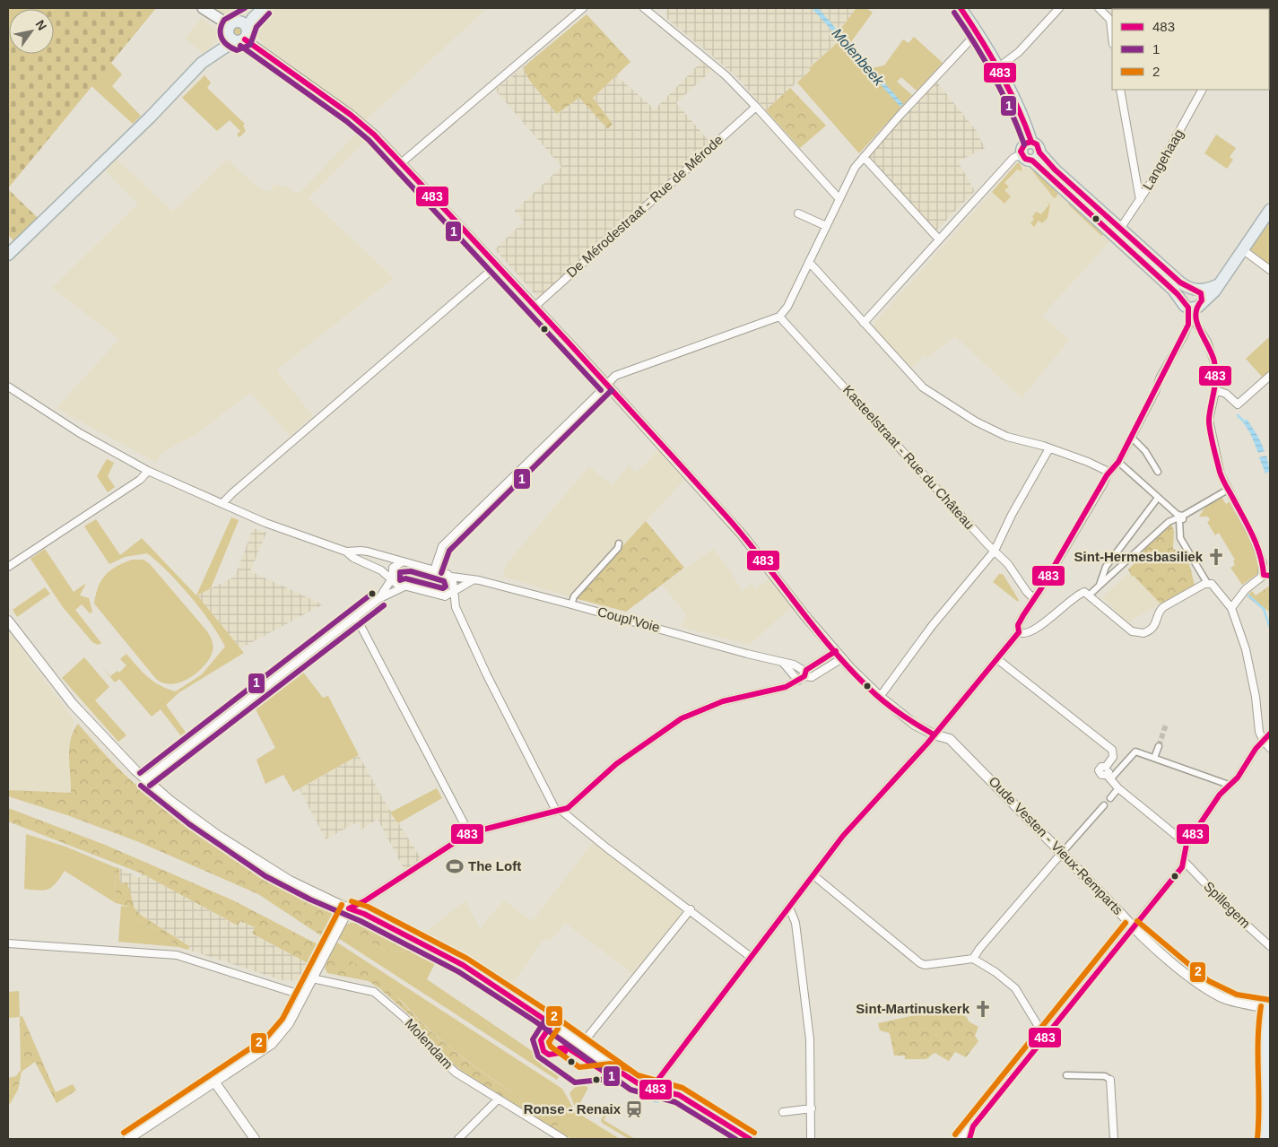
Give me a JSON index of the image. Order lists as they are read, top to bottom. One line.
{"streets":{"street":["Langehaag","De Mérodestraat - Rue de Mérode","Kasteelstraat - Rue du Château","Coupl'Voie","Oude Vesten - Vieux-Remparts","Spillegem","Molendam"]},"crossings":[["De Mérodestraat - Rue de Mérode","Oude Vesten - Vieux-Remparts"]],"water":["Molenbeek"],"places":{"church":["Sint-Hermesbasiliek","Sint-Martinuskerk"],"sports":["The Loft"],"station":["Ronse - Renaix"]},"lines":["transit line 483","transit line 1","transit line 2"],"legend":["483","1","2"],"north":"top right"}
